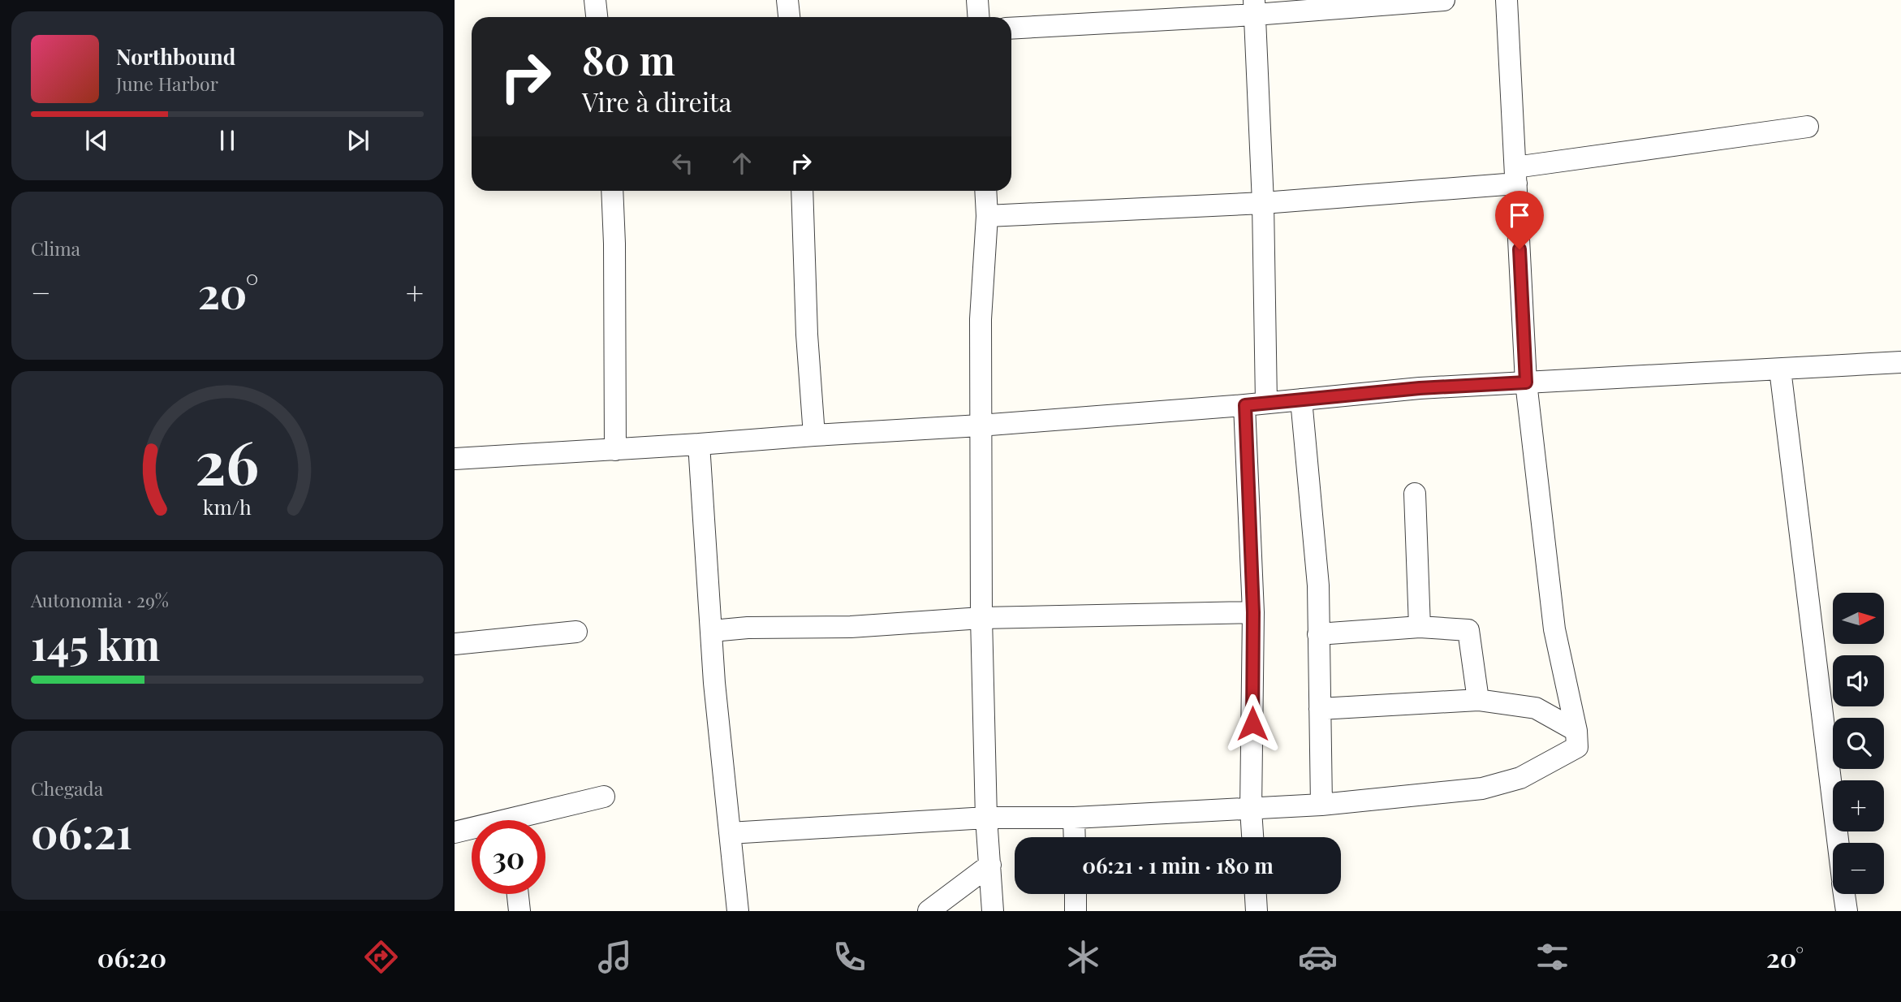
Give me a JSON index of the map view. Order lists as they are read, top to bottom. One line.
{"north":"right","page":{"turn":["80 m","Vire à direita"],"song":["Northbound","June Harbor"],"tile":["Clima",["Autonomia · 29%","145 km"],["Chegada","06:21"]],"heat":["−","20°","+"],"map_buttons":["+","−"],"limit":"30","trip":"06:21 · 1 min · 180 m","tabs":["06:20","20°"],"gauge":["26","km/h"]}}
